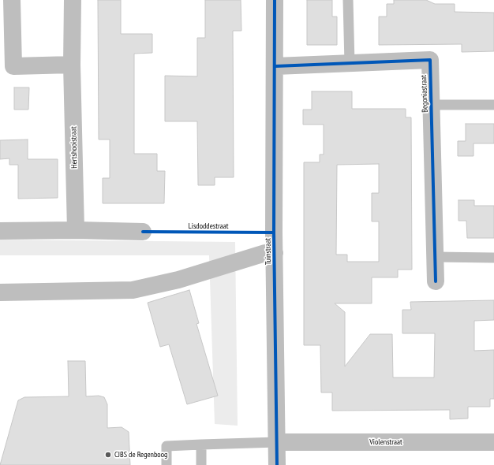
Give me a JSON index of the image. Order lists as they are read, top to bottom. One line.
{"streets":{"street":["Begoniastraat","Hertshooistraat","Tuinstraat","Violenstraat"],"cycle path":["Lisdoddestraat"]},"crossings":[["Begoniastraat","Tuinstraat"],["Tuinstraat","Violenstraat"]],"places":["CJBS de Regenboog"]}
